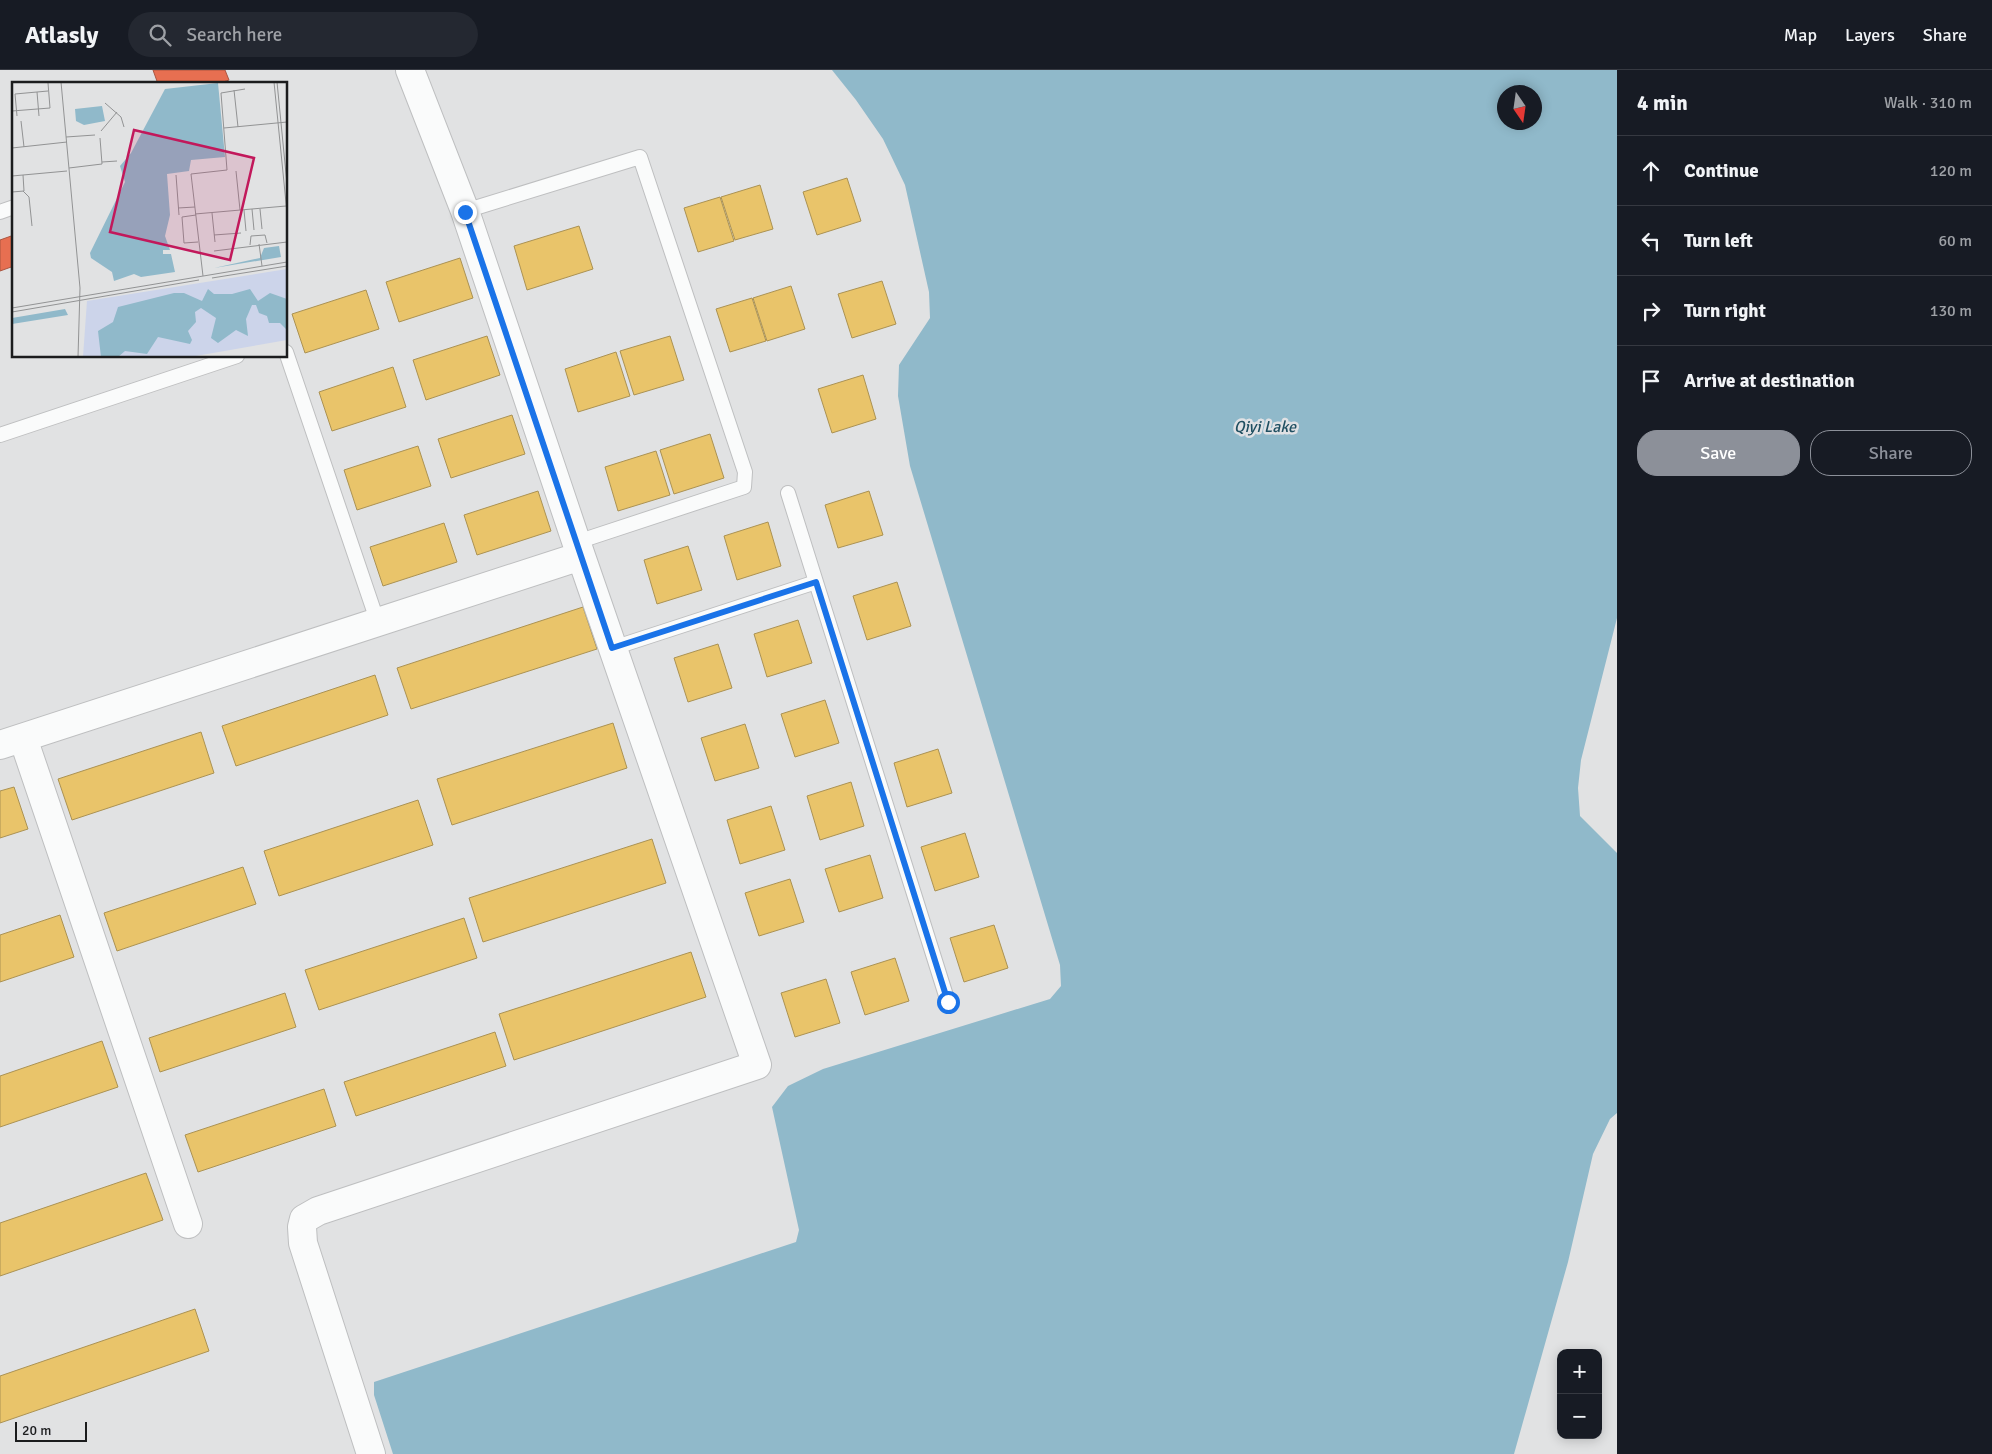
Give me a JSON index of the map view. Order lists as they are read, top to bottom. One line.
{"water":["Qiyi Lake"],"scale_bar":"20 m","north":"bottom","page":{"header":"Atlasly","search":"Search here","nav":["Map","Layers","Share"],"heading":["4 min","Walk · 310 m"],"list":[["Continue","120 m"],["Turn left","60 m"],["Turn right","130 m"],"Arrive at destination"],"buttons":["Save","Share"],"map_buttons":["+","−"],"scale":"20 m"}}
